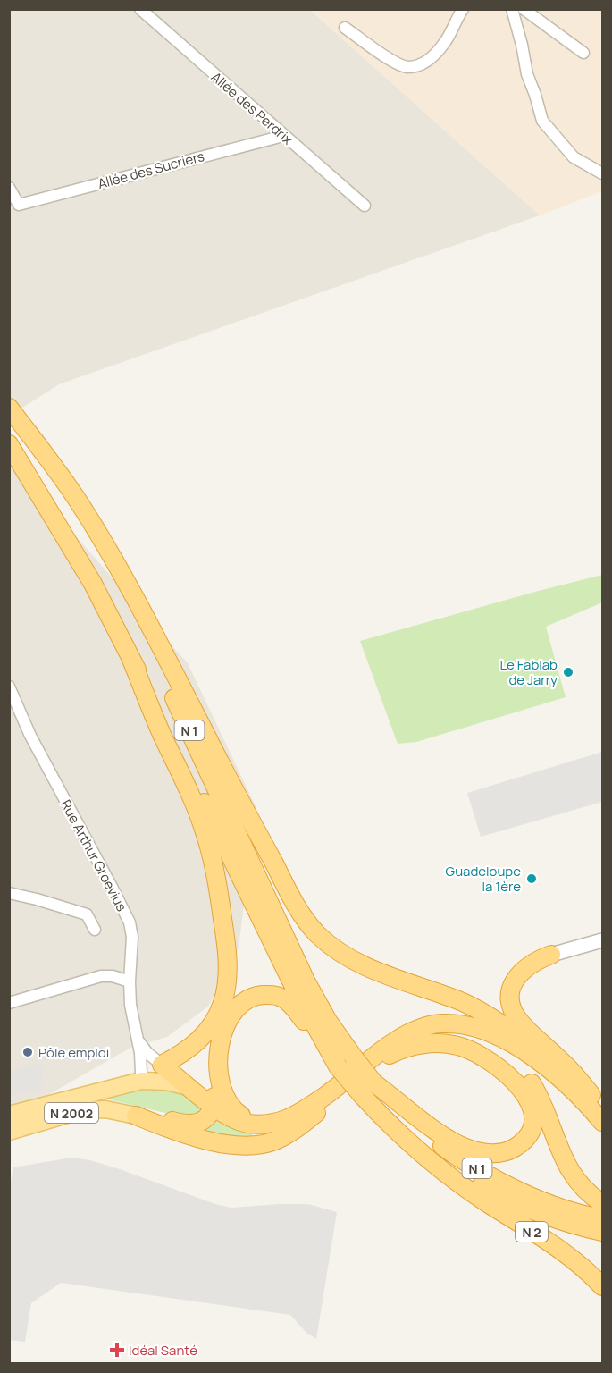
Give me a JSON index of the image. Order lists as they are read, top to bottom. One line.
{"streets":{"highway":["N 1","N 2"],"main road":["N 2002"],"street":["Allée des Perdrix","Allée des Sucriers","Rue Arthur Groevius"]},"crossings":[["Allée des Perdrix","Allée des Sucriers"],["N 1","N 2"],["Rue Arthur Groevius","N 2002"]],"places":{"other":["Le Fablab de Jarry","Guadeloupe la 1ère","Pôle emploi"],"health":["Idéal Santé"]}}
